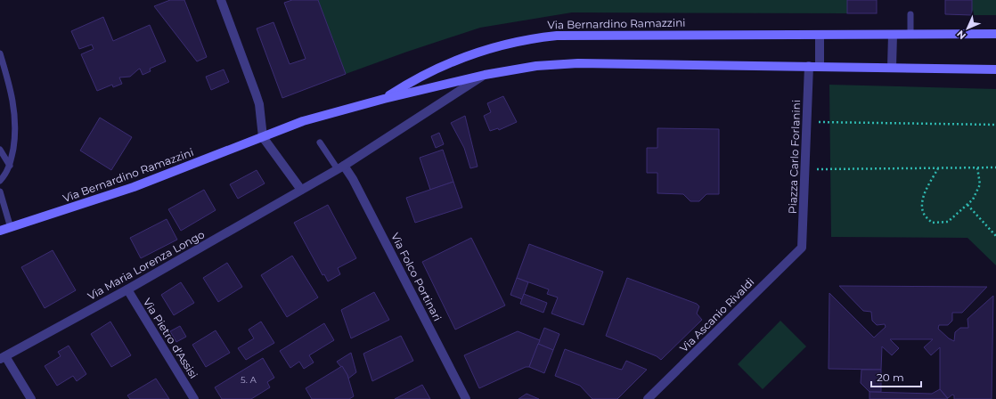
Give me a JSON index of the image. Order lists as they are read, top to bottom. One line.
{"streets":{"street":["Via Bernardino Ramazzini","Piazza Carlo Forlanini","Via Maria Lorenza Longo","Via Folco Portinari","Via Ascanio Rivaldi","Via Pietro d'Assisi"]},"crossings":[["Via Bernardino Ramazzini","Piazza Carlo Forlanini"],["Via Bernardino Ramazzini","Via Maria Lorenza Longo"],["Via Bernardino Ramazzini","Via Folco Portinari"],["Piazza Carlo Forlanini","Via Ascanio Rivaldi"],["Via Maria Lorenza Longo","Via Pietro d'Assisi"]],"house_numbers":["5. А"],"scale_bar":"20 m","north":"bottom left"}
